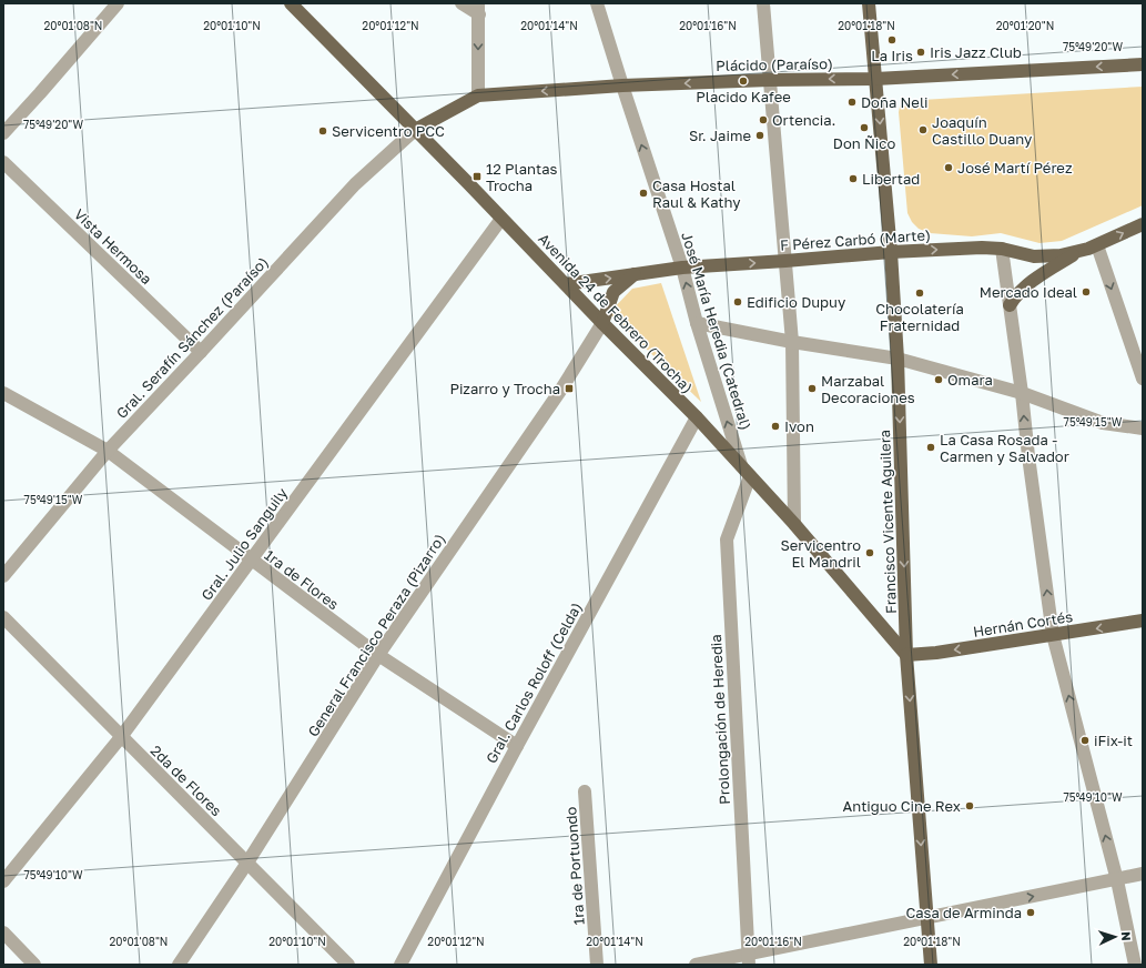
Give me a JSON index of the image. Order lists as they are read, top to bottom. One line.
{"streets":{"main road":["Plácido (Paraíso)","F Pérez Carbó (Marte)","Avenida 24 de Febrero (Trocha)","Francisco Vicente Aguilera","Hernán Cortés"],"street":["Vista Hermosa","José María Heredia (Catedral)","Gral. Serafín Sánchez (Paraíso)","Gral. Julio Sanguily","1ra de Flores","General Francisco Peraza (Pizarro)","Gral. Carlos Roloff (Celda)","Prolongación de Heredia","2da de Flores","1ra de Portuondo"]},"crossings":[["Plácido (Paraíso)","Avenida 24 de Febrero (Trocha)"],["Plácido (Paraíso)","José María Heredia (Catedral)"],["Plácido (Paraíso)","Gral. Serafín Sánchez (Paraíso)"],["Plácido (Paraíso)","Francisco Vicente Aguilera"],["F Pérez Carbó (Marte)","Avenida 24 de Febrero (Trocha)"],["F Pérez Carbó (Marte)","José María Heredia (Catedral)"],["F Pérez Carbó (Marte)","Francisco Vicente Aguilera"],["Vista Hermosa","Gral. Serafín Sánchez (Paraíso)"],["Avenida 24 de Febrero (Trocha)","José María Heredia (Catedral)"],["Avenida 24 de Febrero (Trocha)","Gral. Serafín Sánchez (Paraíso)"],["Avenida 24 de Febrero (Trocha)","Francisco Vicente Aguilera"],["Avenida 24 de Febrero (Trocha)","Gral. Julio Sanguily"],["Avenida 24 de Febrero (Trocha)","Hernán Cortés"],["Avenida 24 de Febrero (Trocha)","General Francisco Peraza (Pizarro)"],["Avenida 24 de Febrero (Trocha)","Gral. Carlos Roloff (Celda)"],["Avenida 24 de Febrero (Trocha)","Prolongación de Heredia"],["Gral. Serafín Sánchez (Paraíso)","1ra de Flores"],["Francisco Vicente Aguilera","Hernán Cortés"],["Gral. Julio Sanguily","1ra de Flores"],["Gral. Julio Sanguily","2da de Flores"],["1ra de Flores","General Francisco Peraza (Pizarro)"],["1ra de Flores","Gral. Carlos Roloff (Celda)"],["General Francisco Peraza (Pizarro)","2da de Flores"]],"one_way":["Plácido (Paraíso)","F Pérez Carbó (Marte)","Francisco Vicente Aguilera","Hernán Cortés"],"places":{"other":["La Iris","Iris Jazz Club","Placido Kafee","Doña Neli","Ortencia.","Don Ñico","Joaquín Castillo Duany","Servicentro PCC","Sr. Jaime","José Martí Pérez","Libertad","Casa Hostal Raul & Kathy","Mercado Ideal","Chocolatería Fraternidad","Edificio Dupuy","Omara","Marzabal Decoraciones","Ivon","La Casa Rosada - Carmen y Salvador","Servicentro El Mandril","iFix-it","Antiguo Cine Rex","Casa de Arminda"],"transit":["12 Plantas Trocha","Pizarro y Trocha"]},"north":"right","coordinates":["20°01'08\"N","20°01'10\"N","20°01'12\"N","20°01'14\"N","20°01'16\"N","20°01'18\"N","20°01'20\"N","75°49'20\"W","75°49'15\"W","75°49'10\"W"]}
